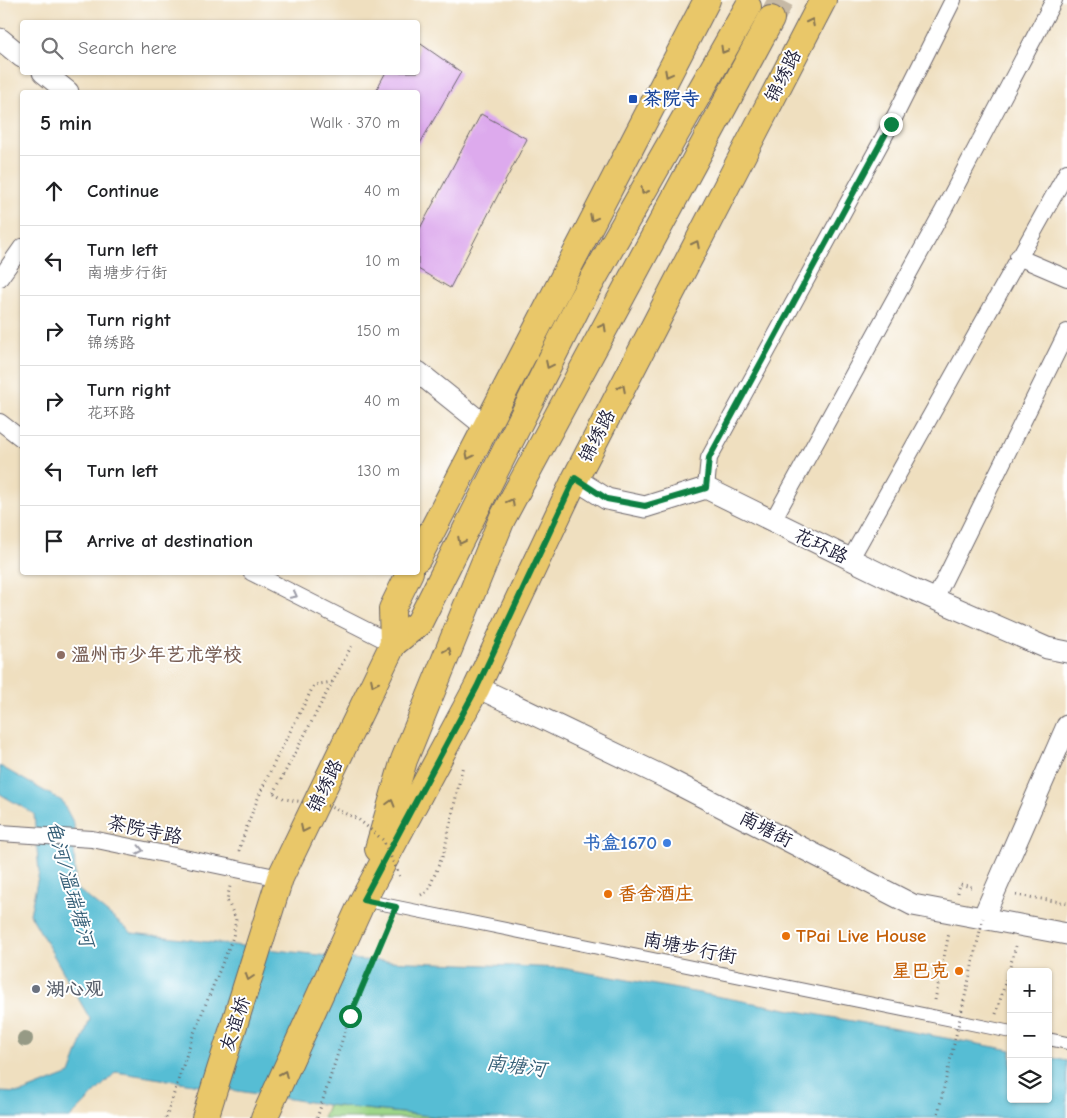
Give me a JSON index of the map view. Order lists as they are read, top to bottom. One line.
{"streets":{"main road":["锦绣路","友谊桥"],"street":["花环路","南塘街","茶院寺路","南塘步行街"]},"crossings":[["锦绣路","南塘街"],["锦绣路","茶院寺路"],["锦绣路","南塘步行街"],["锦绣路","友谊桥"]],"one_way":["茶院寺路","友谊桥"],"water":["龟河/温瑞塘河","南塘河"],"places":{"transit":["茶院寺"],"other":["温州市少年艺术学校","书盒1670","香舍酒庄","TPai Live House","星巴克","湖心观"]},"page":{"search":"Search here","heading":["5 min","Walk · 370 m"],"list":[["Continue","40 m"],["Turn left","南塘步行街","10 m"],["Turn right","锦绣路","150 m"],["Turn right","花环路","40 m"],["Turn left","130 m"],"Arrive at destination"],"map_buttons":["+","−"]}}
